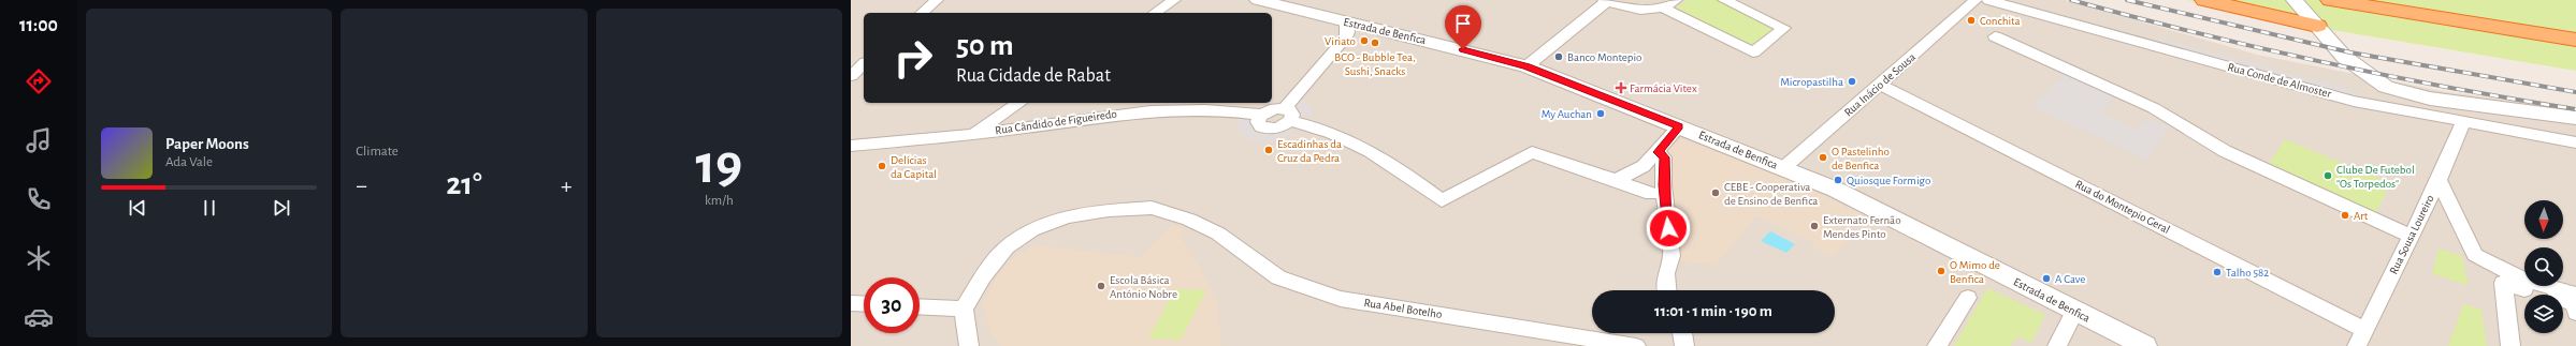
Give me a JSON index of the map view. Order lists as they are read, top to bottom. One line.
{"streets":{"street":["Estrada de Benfica","Rua Conde de Almoster","Rua Inácio de Sousa","Rua Cândido de Figueiredo","Rua do Montepio Geral","Rua Sousa Loureiro","Rua Abel Botelho"]},"crossings":[["Estrada de Benfica","Rua Inácio de Sousa"],["Rua Conde de Almoster","Rua Sousa Loureiro"],["Rua Inácio de Sousa","Rua do Montepio Geral"],["Rua do Montepio Geral","Rua Sousa Loureiro"]],"places":{"other":["Conchita","Viriato","BCO - Bubble Tea, Sushi, Snacks","Banco Montepio","Micropastilha","My Auchan","Escadinhas da Cruz da Pedra","O Pastelinho de Benfica","Delícias da Capital","Clube De Futebol \"Os Torpedos\"","Quiosque Formigo","CEBE - Cooperativa de Ensino de Benfica","Art","Externato Fernão Mendes Pinto","O Mimo de Benfica","Talho 582","A Cave","Escola Básica António Nobre"],"health":["Farmácia Vitex"]},"north":"bottom","page":{"tabs":"11:00","tile":["Climate",["19","km/h"]],"turn":["50 m","Rua Cidade de Rabat"],"song":["Paper Moons","Ada Vale"],"heat":["−","21°","+"],"limit":"30","trip":"11:01 · 1 min · 190 m"}}
